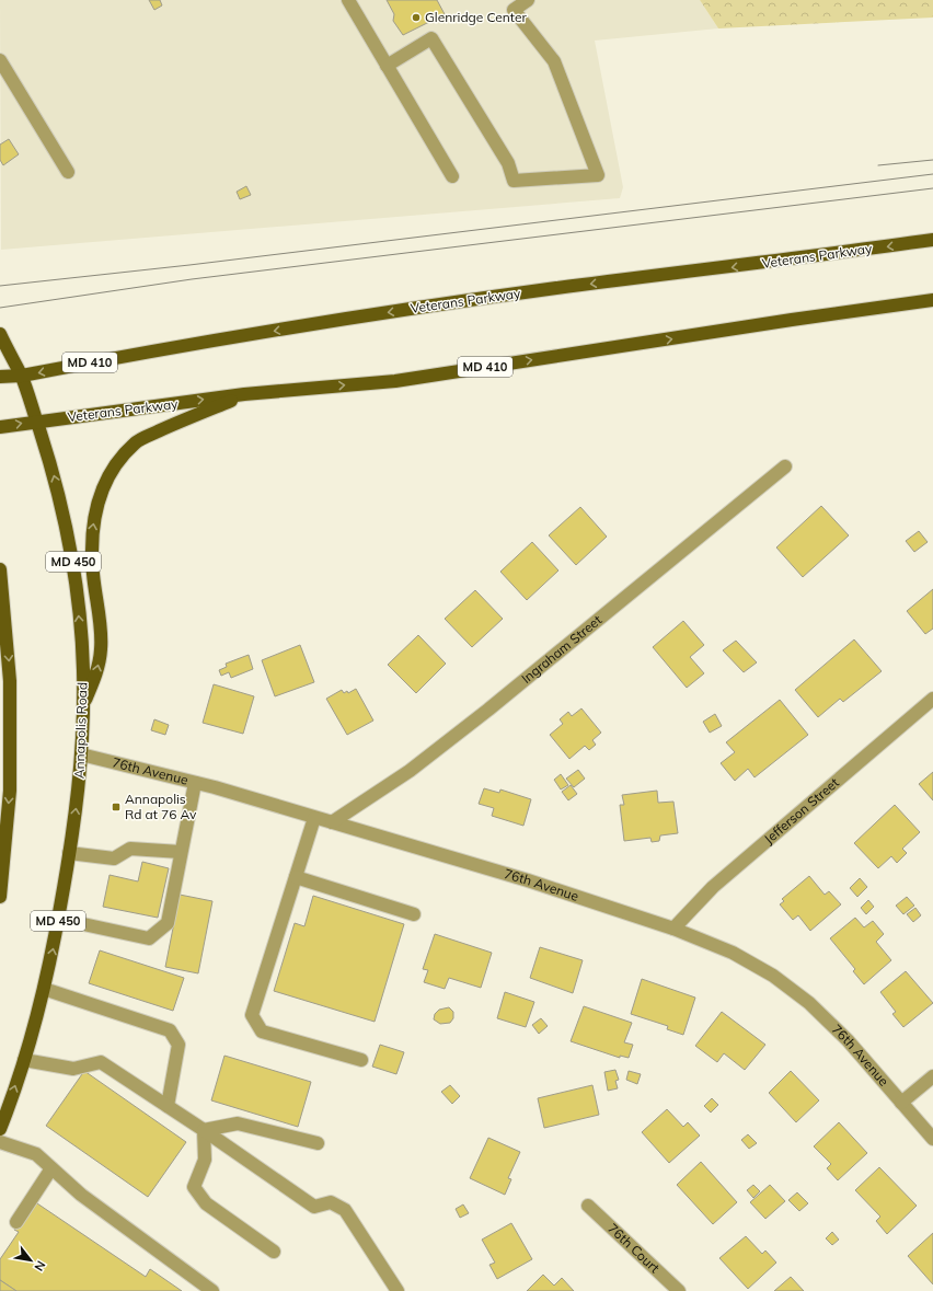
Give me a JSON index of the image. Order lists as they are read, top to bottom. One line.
{"streets":{"main road":["Veterans Parkway","MD 410","MD 450","Annapolis Road"],"street":["Ingraham Street","76th Avenue","Jefferson Street","76th Court"]},"crossings":[["Veterans Parkway","Annapolis Road"],["Ingraham Street","76th Avenue"],["Annapolis Road","76th Avenue"],["76th Avenue","Jefferson Street"]],"places":{"other":["Glenridge Center"],"transit":["Annapolis Rd at 76 Av"]},"north":"bottom right"}
